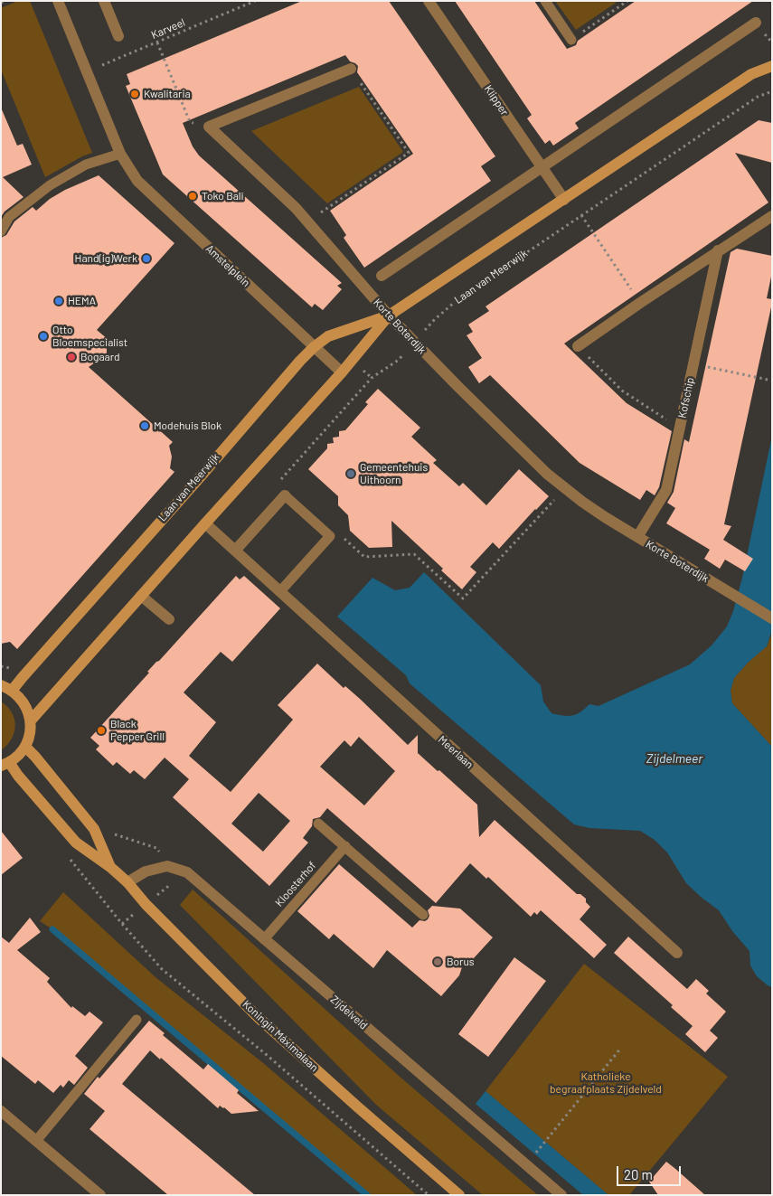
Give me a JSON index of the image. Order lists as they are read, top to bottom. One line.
{"streets":{"street":["Klipper","Amstelplein","Laan van Meerwijk","Korte Boterdijk","Kofschip","Meerlaan","Zijdelveld","Koningin Máximalaan"],"lane":["Kloosterhof"],"path":["Karveel"]},"crossings":[["Karveel","Amstelplein"],["Klipper","Laan van Meerwijk"],["Amstelplein","Laan van Meerwijk"],["Laan van Meerwijk","Korte Boterdijk"],["Korte Boterdijk","Kofschip"],["Kloosterhof","Zijdelveld"],["Zijdelveld","Koningin Máximalaan"]],"water":["Zijdelmeer"],"parks":["Katholieke begraafplaats Zijdelveld"],"places":["Kwalitaria","Toko Bali","Hand(ig)Werk","HEMA","Otto Bloemspecialist","Bogaard","Modehuis Blok","Gemeentehuis Uithoorn","Black Pepper Grill","Borus"],"scale_bar":"20 m"}
